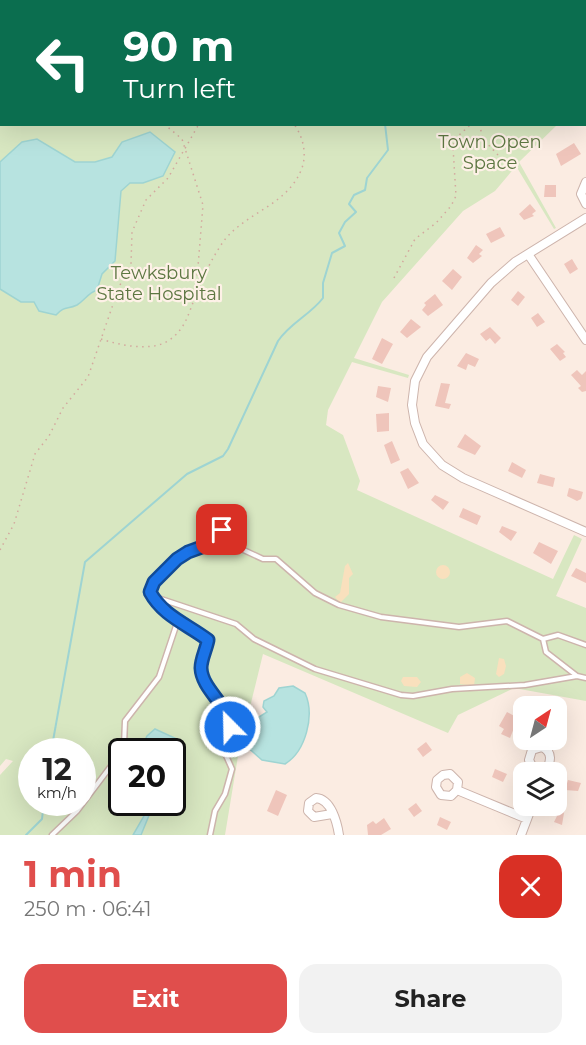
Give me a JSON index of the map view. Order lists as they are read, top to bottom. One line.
{"parks":["Town Open Space","Tewksbury State Hospital"],"north":"top right","page":{"turn":["90 m","Turn left"],"speed":"12 km/h","limit":"20","heading":["1 min","250 m · 06:41"],"buttons":["Exit","Share"]}}
